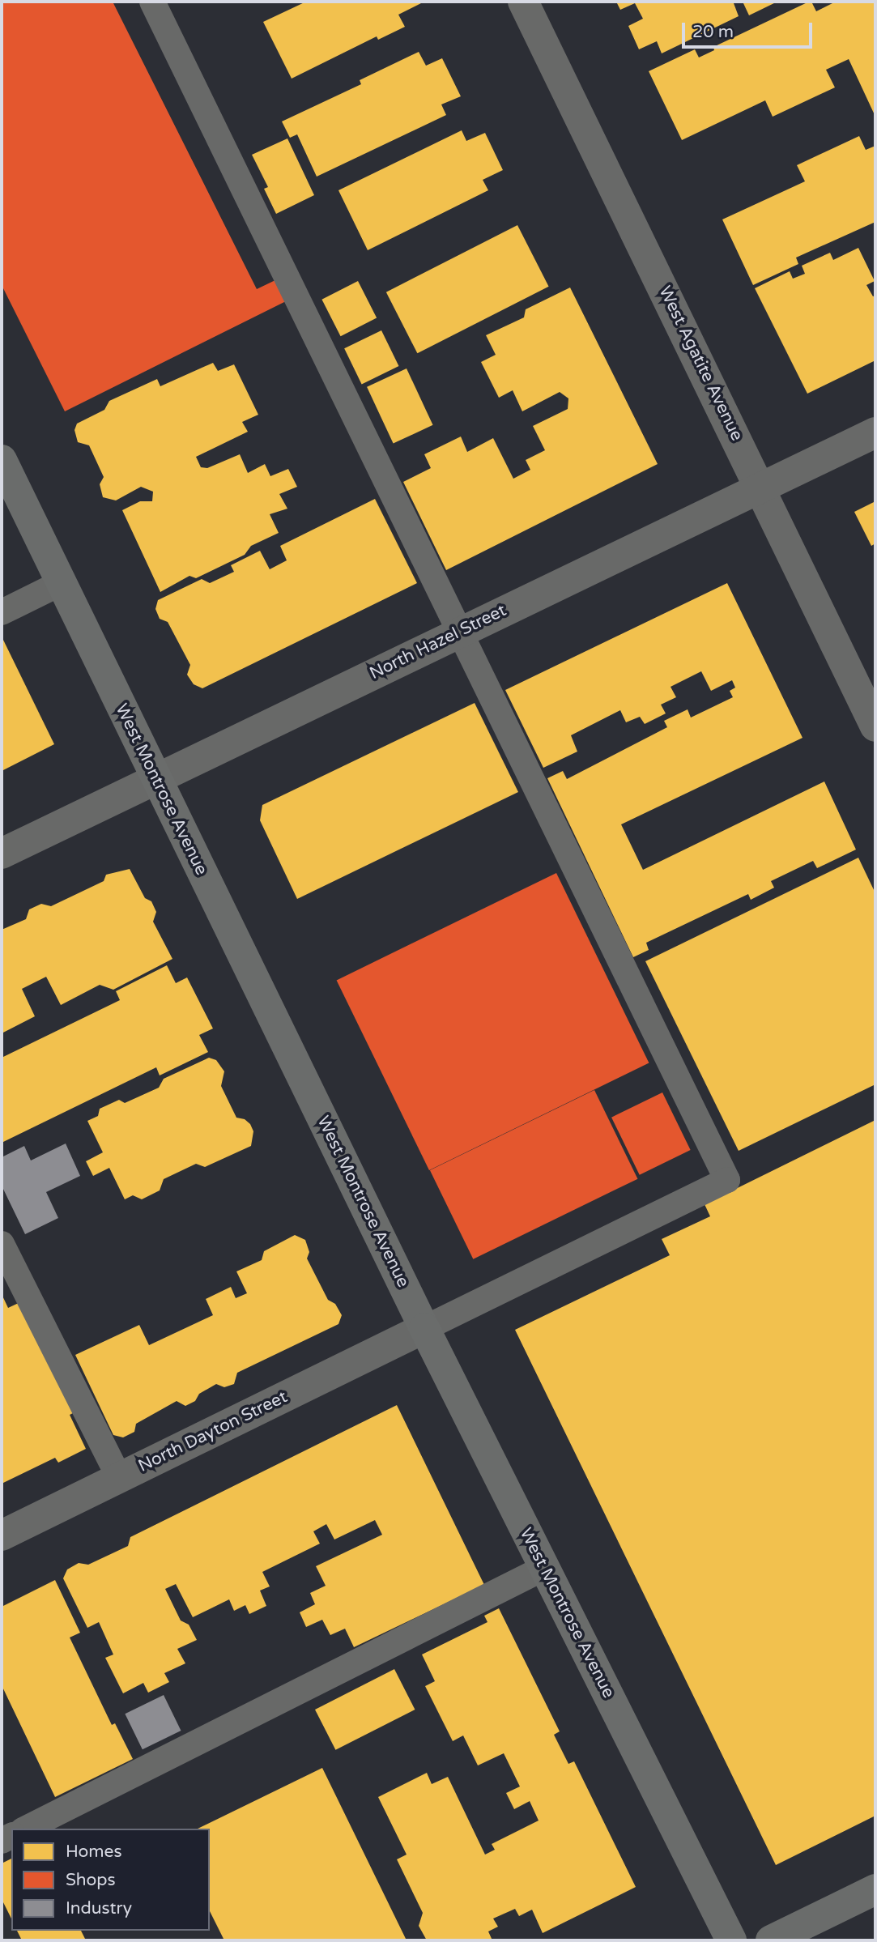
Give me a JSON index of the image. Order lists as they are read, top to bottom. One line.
{"streets":{"main road":["West Montrose Avenue"],"street":["West Agatite Avenue","North Hazel Street","North Dayton Street"]},"crossings":[["West Agatite Avenue","North Hazel Street"],["North Hazel Street","West Montrose Avenue"],["West Montrose Avenue","North Dayton Street"]],"legend":["Homes","Shops","Industry"],"scale_bar":"20 m"}
